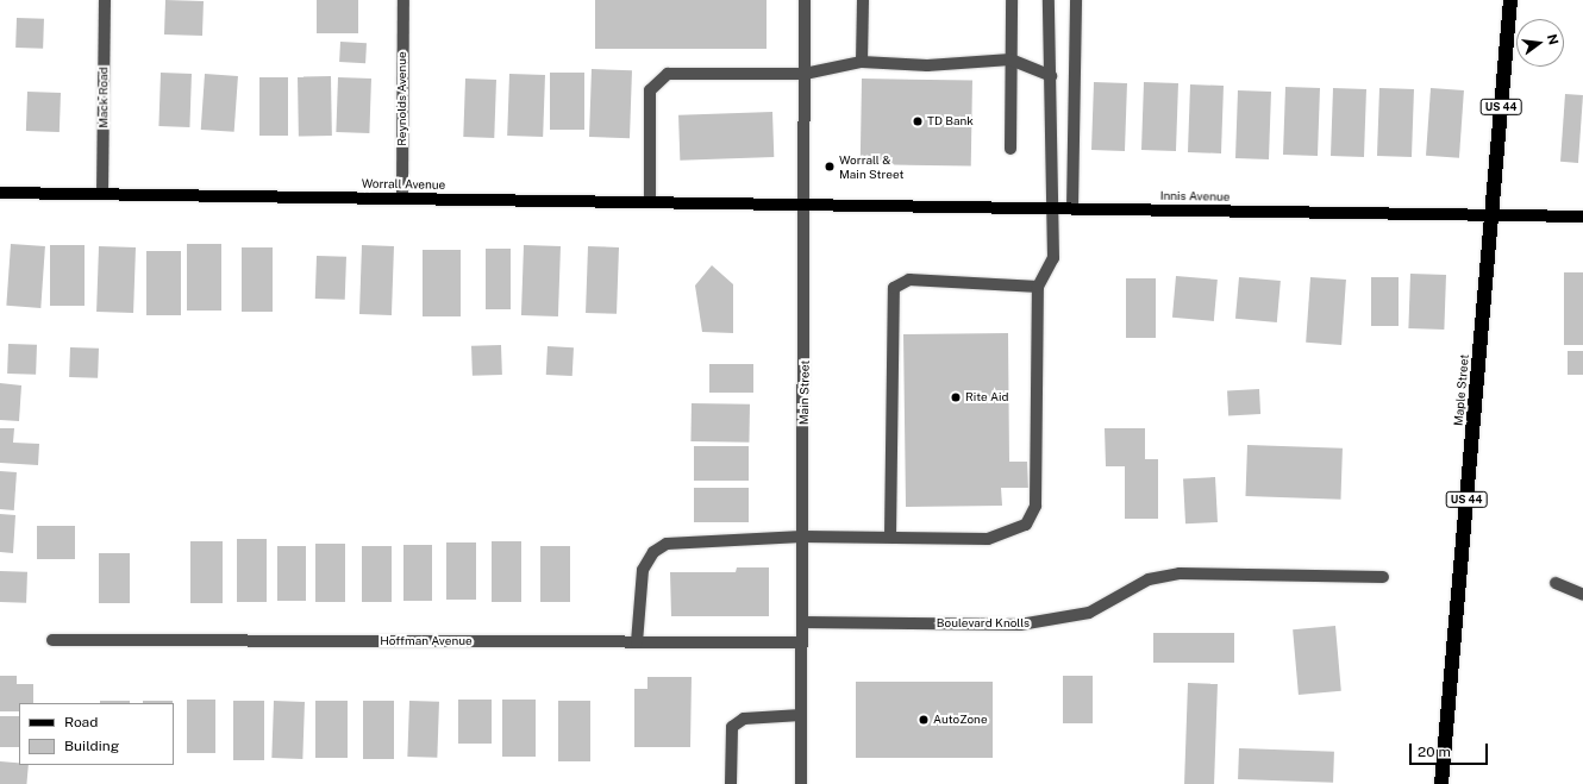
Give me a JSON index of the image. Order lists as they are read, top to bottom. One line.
{"streets":{"highway":["US 44","Maple Street"],"main road":["Worrall Avenue","Innis Avenue"],"street":["Mack Road","Reynolds Avenue","Main Street","Boulevard Knolls","Hoffman Avenue"]},"crossings":[["Mack Road","Worrall Avenue"],["Reynolds Avenue","Worrall Avenue"],["Worrall Avenue","Innis Avenue"],["Worrall Avenue","Main Street"],["Innis Avenue","Maple Street"],["Innis Avenue","Main Street"],["Main Street","Boulevard Knolls"],["Main Street","Hoffman Avenue"]],"places":["TD Bank","Worrall & Main Street","Rite Aid","AutoZone"],"legend":["Road","Building"],"scale_bar":"20 m","north":"right"}
